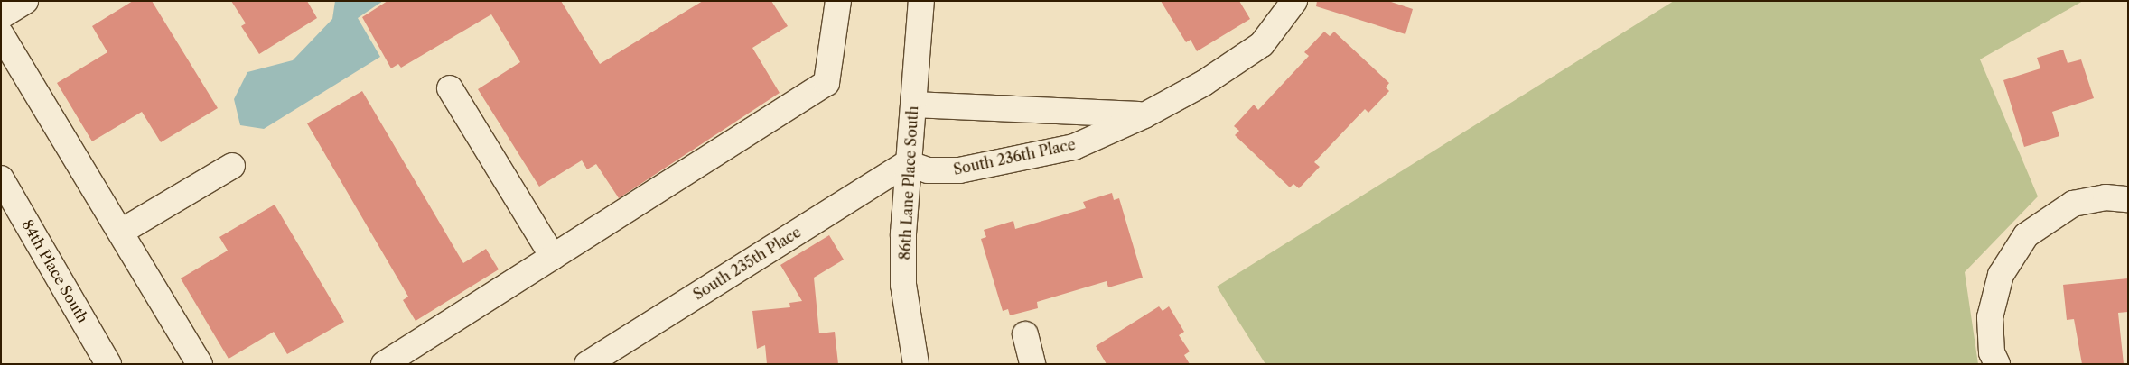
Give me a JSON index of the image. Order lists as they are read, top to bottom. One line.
{"streets":{"street":["South 236th Place","86th Lane Place South","South 235th Place","84th Place South"]},"crossings":[["South 236th Place","86th Lane Place South"],["South 236th Place","South 235th Place"],["86th Lane Place South","South 235th Place"]]}
